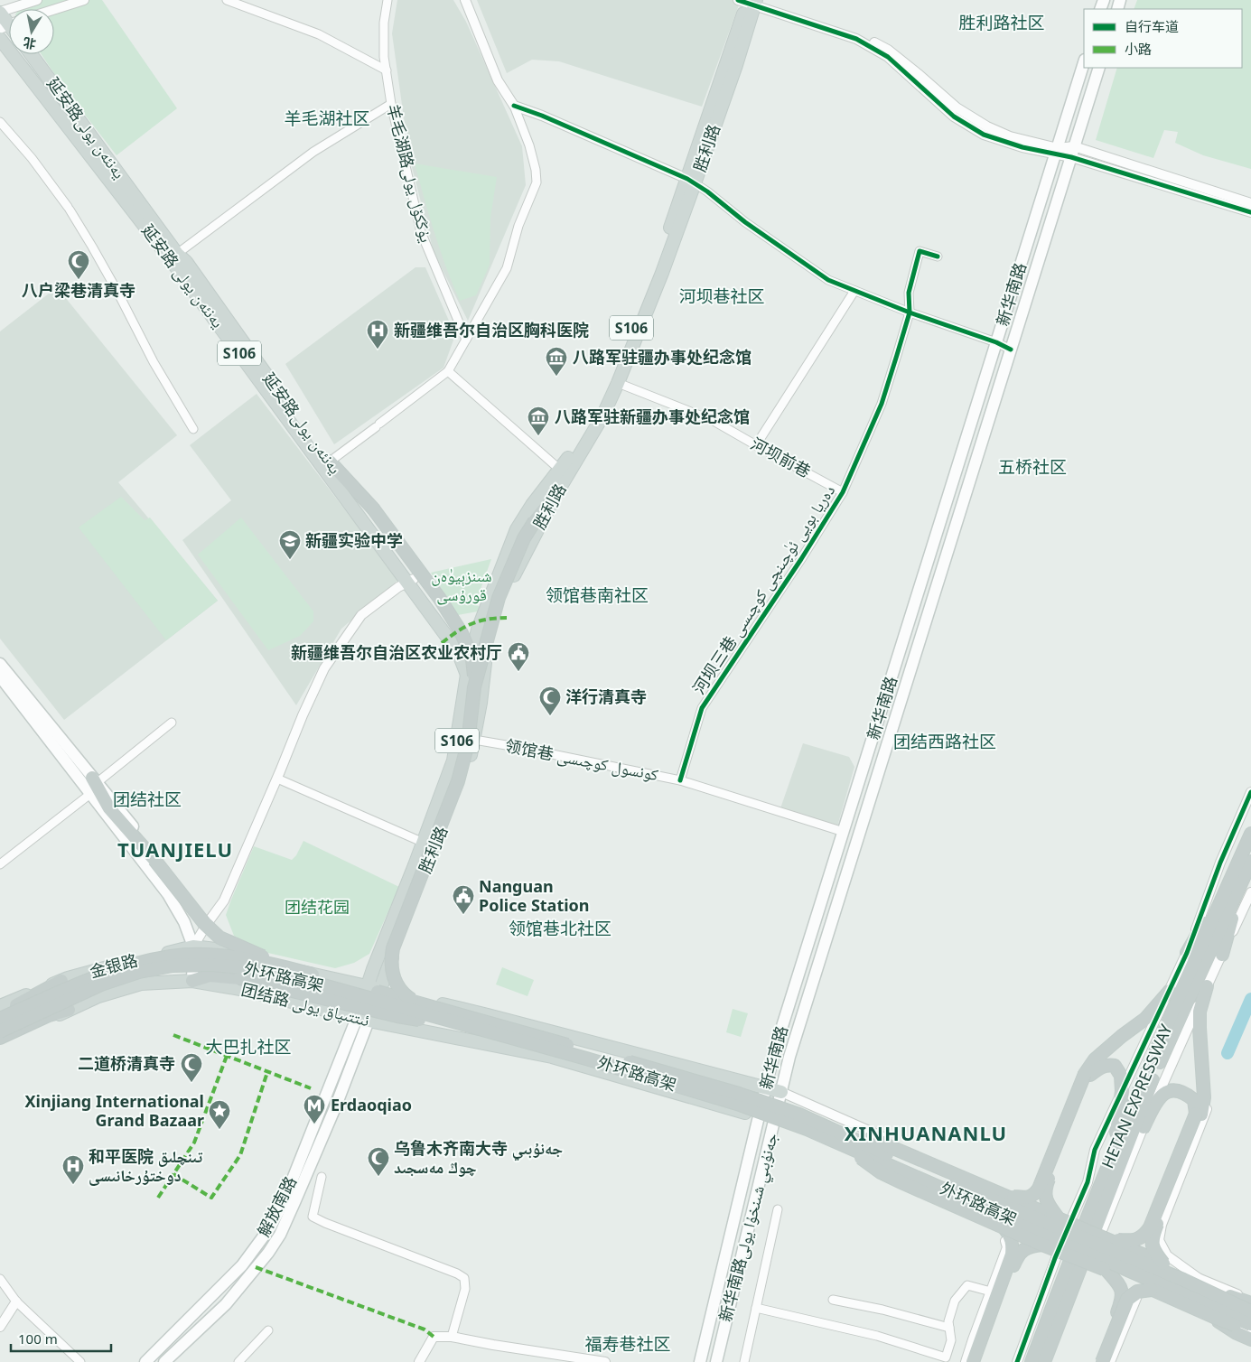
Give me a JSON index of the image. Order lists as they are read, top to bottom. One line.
{"streets":{"highway":["外环路高架","HETAN EXPRESSWAY"],"main road":["延安路يەنئەن يولى","胜利路","延安路 يەنئەن يولى","新华南路","S106","金银路","团结路 ئىتتىپاق يولى","解放南路","新华南路جەنۇبىي شىنخۇا يولى"],"street":["羊毛湖路يۇڭكۆل يولى","河坝前巷","河坝三巷 دەريا بويى ئۈچىنچى كوچىسى","领馆巷 كونسول كوچىسى"]},"crossings":[["延安路يەنئەن يولى","胜利路"],["延安路يەنئەن يولى","延安路 يەنئەن يولى"],["延安路يەنئەن يولى","S106"],["胜利路","S106"],["胜利路","河坝前巷"],["胜利路","领馆巷 كونسول كوچىسى"],["胜利路","团结路 ئىتتىپاق يولى"],["延安路 يەنئەن يولى","S106"],["新华南路","领馆巷 كونسول كوچىسى"],["新华南路","团结路 ئىتتىپاق يولى"],["新华南路","新华南路جەنۇبىي شىنخۇا يولى"],["S106","团结路 ئىتتىپاق يولى"],["S106","解放南路"],["河坝前巷","河坝三巷 دەريا بويى ئۈچىنچى كوچىسى"],["河坝三巷 دەريا بويى ئۈچىنچى كوچىسى","领馆巷 كونسول كوچىسى"],["金银路","团结路 ئىتتىپاق يولى"],["团结路 ئىتتىپاق يولى","解放南路"],["团结路 ئىتتىپاق يولى","新华南路جەنۇبىي شىنخۇا يولى"]],"districts":["胜利路社区","羊毛湖社区","河坝巷社区","五桥社区","领馆巷南社区","团结西路社区","团结社区","TUANJIELU","领馆巷北社区","大巴扎社区","XINHUANANLU","福寿巷社区"],"parks":["شىنزېيۈەن قورۇسى","团结花园"],"places":{"mosque":["八户梁巷清真寺","洋行清真寺","二道桥清真寺","乌鲁木齐南大寺 جەنۇبىي چوڭ مەسجىد"],"hospital":["新疆维吾尔自治区胸科医院","和平医院 تىنچلىق دوختۇرخانىسى"],"museum":["八路军驻疆办事处纪念馆","八路军驻新疆办事处纪念馆"],"school or university":["新疆实验中学"],"public building":["新疆维吾尔自治区农业农村厅","Nanguan Police Station"],"metro station":["Erdaoqiao"],"place":["Xinjiang International Grand Bazaar"]},"legend":["自行车道","小路"],"scale_bar":"100 m","north":"bottom"}
